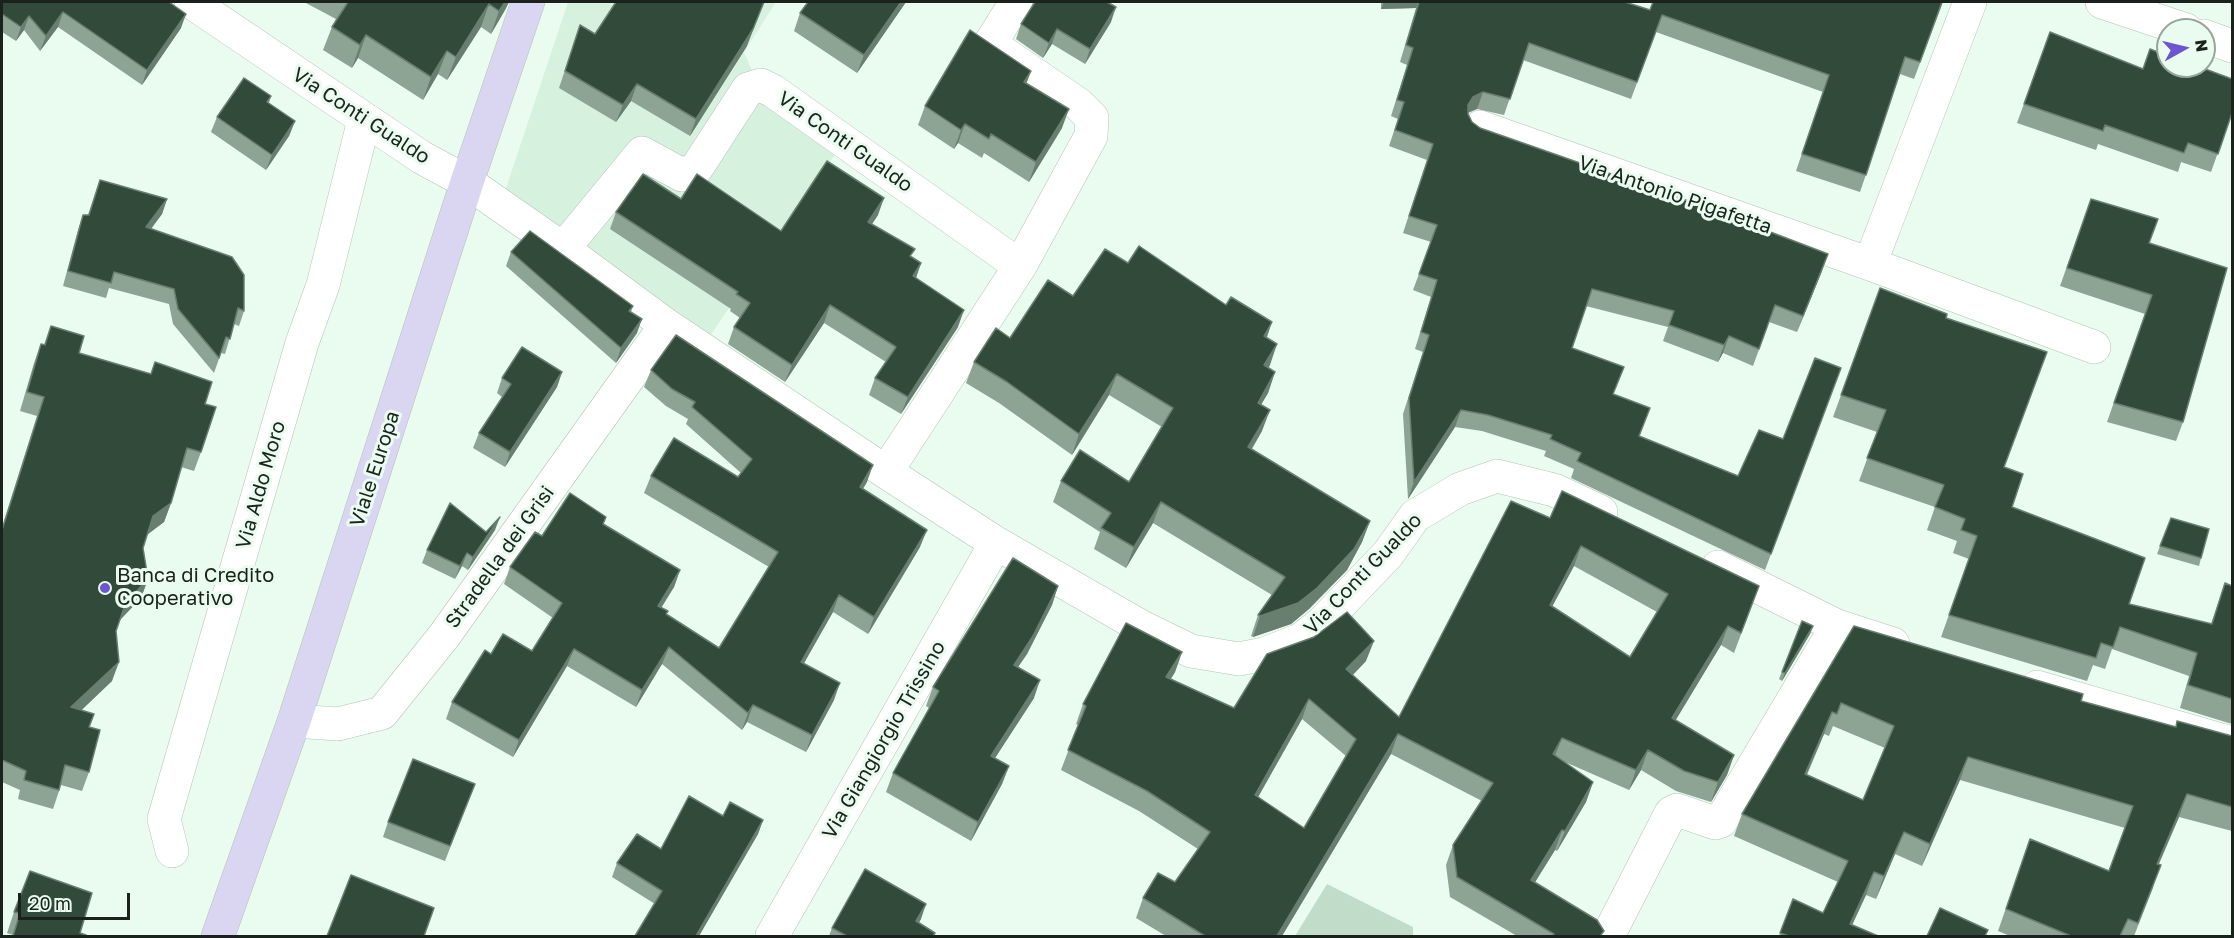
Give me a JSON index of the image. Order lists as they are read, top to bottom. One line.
{"streets":{"main road":["Viale Europa"],"street":["Via Conti Gualdo","Via Antonio Pigafetta","Via Aldo Moro","Stradella dei Grisi","Via Giangiorgio Trissino"]},"crossings":[["Via Conti Gualdo","Viale Europa"],["Via Conti Gualdo","Via Aldo Moro"],["Via Conti Gualdo","Stradella dei Grisi"],["Via Conti Gualdo","Via Giangiorgio Trissino"],["Viale Europa","Stradella dei Grisi"]],"places":["Banca di Credito Cooperativo"],"scale_bar":"20 m","north":"right"}
